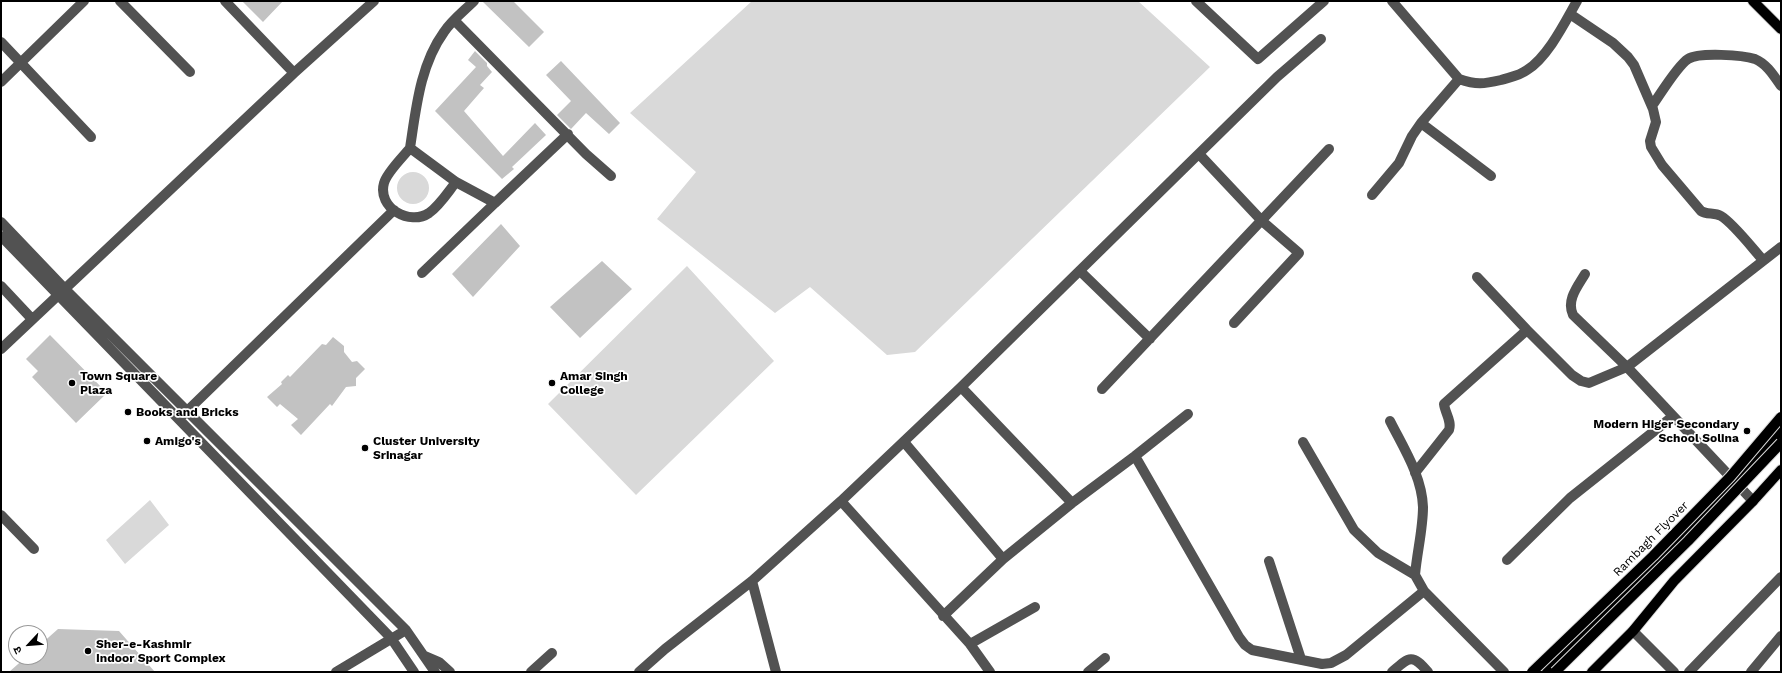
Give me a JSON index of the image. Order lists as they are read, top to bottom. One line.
{"streets":{"main road":["Rambagh Flyover"]},"places":["Town Square Plaza","Amar Singh College","Books and Bricks","Modern Higer Secondary School Solina","Amigo's","Cluster University Srinagar","Sher-e-Kashmir Indoor Sport Complex"],"north":"bottom left"}
